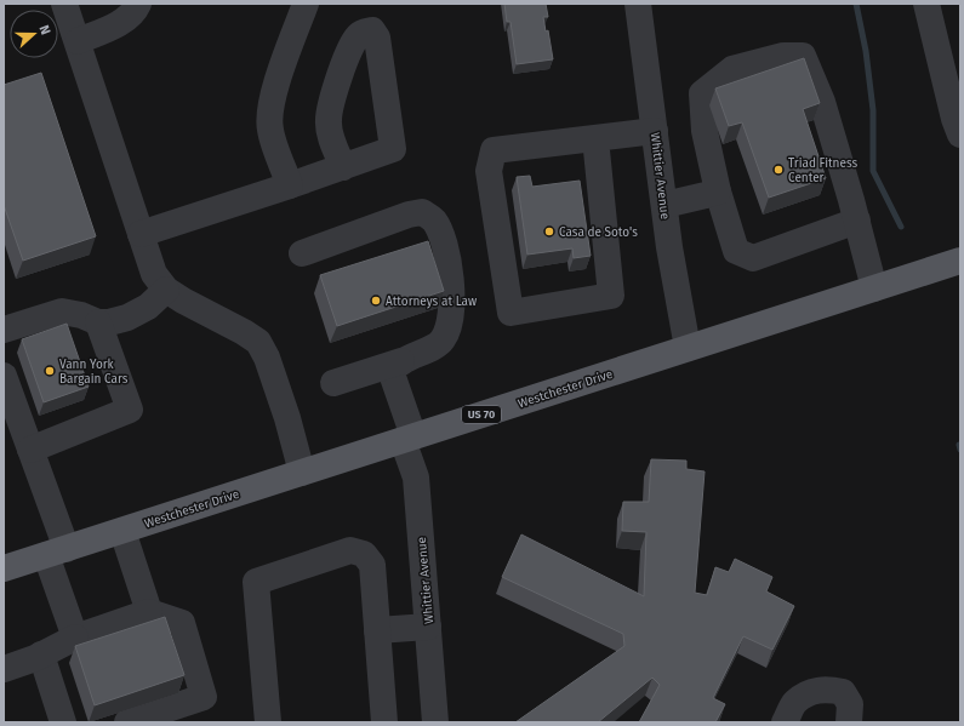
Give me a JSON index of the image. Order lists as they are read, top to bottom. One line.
{"streets":{"main road":["Westchester Drive","US 70"],"street":["Whittier Avenue"]},"crossings":[["Whittier Avenue","Westchester Drive"]],"places":["Triad Fitness Center","Casa de Soto's","Attorneys at Law","Vann York Bargain Cars"],"north":"right"}
